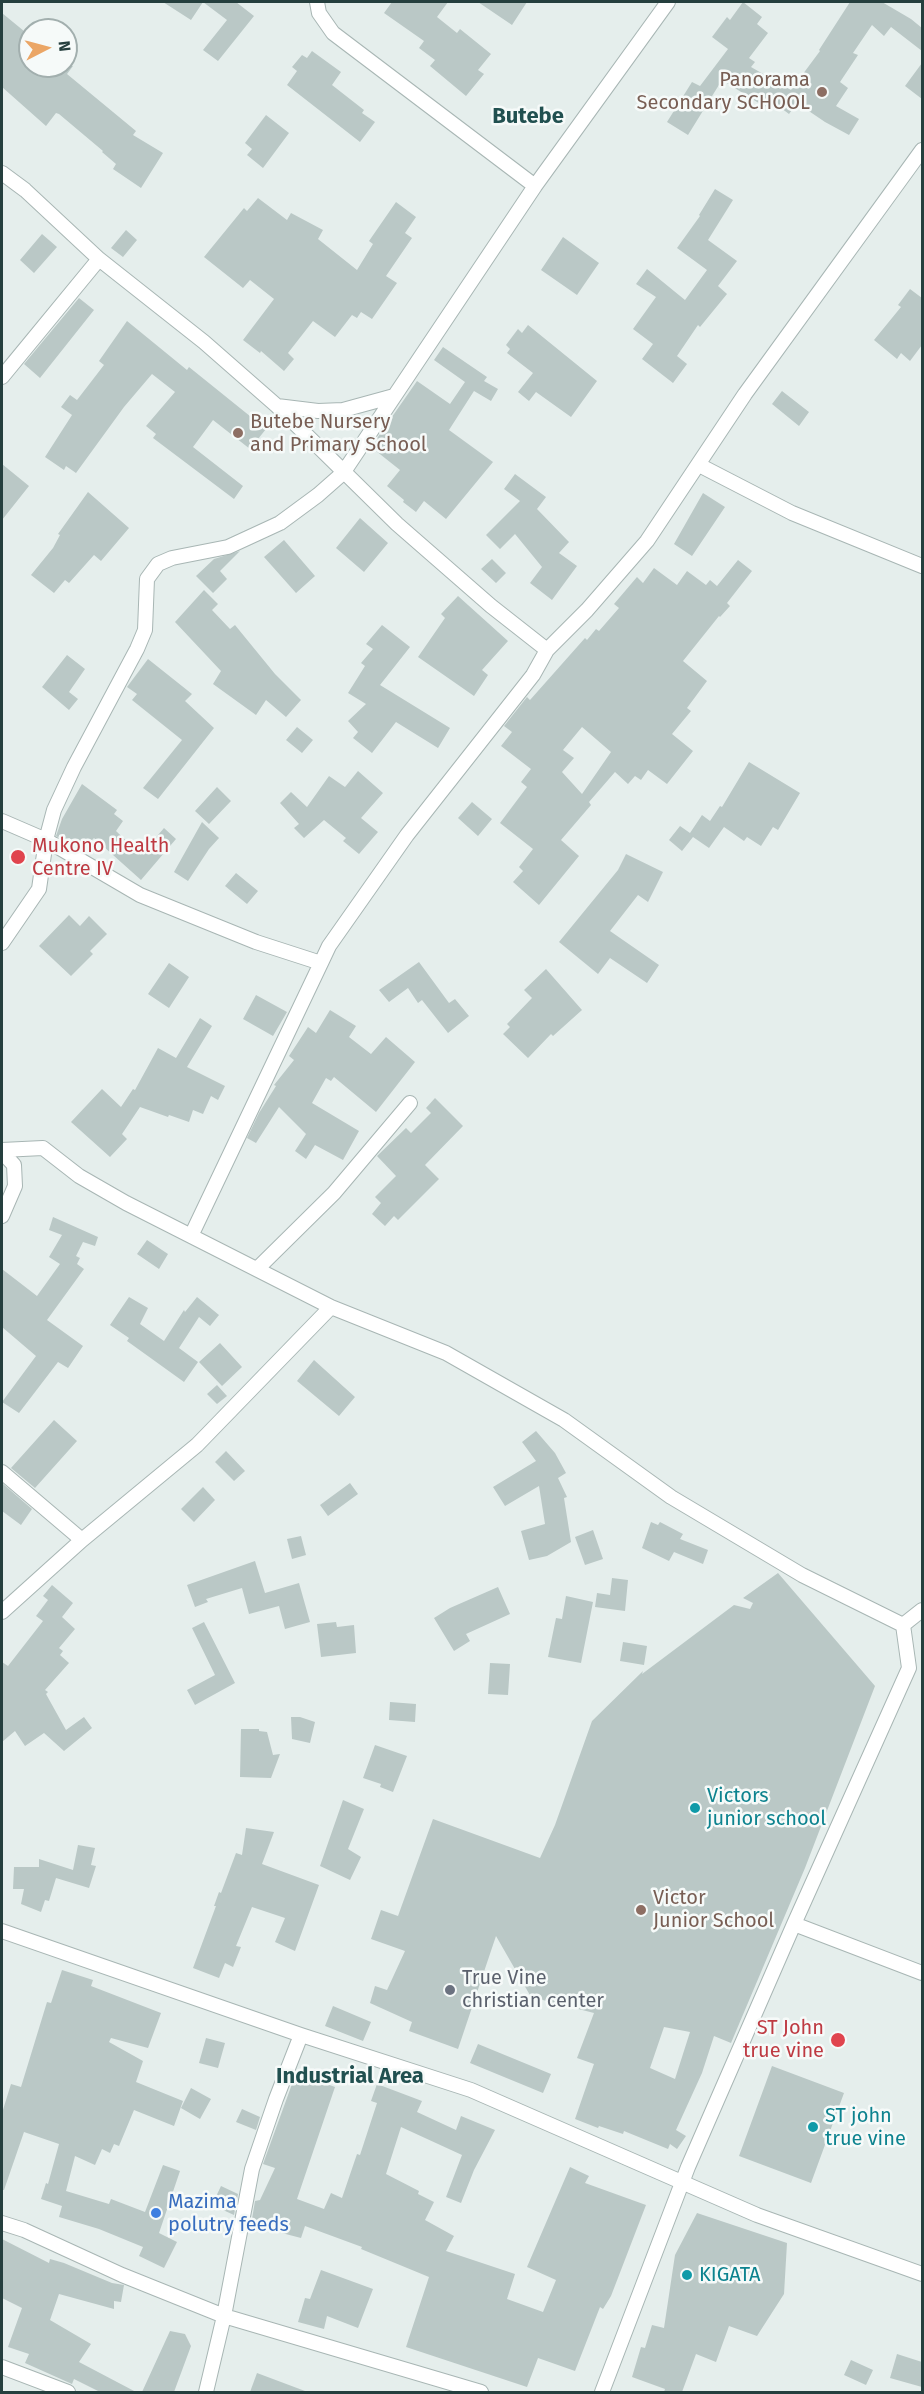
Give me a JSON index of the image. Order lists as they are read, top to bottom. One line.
{"districts":["Butebe","Industrial Area"],"places":["Panorama Secondary SCHOOL","Butebe Nursery and Primary School","Mukono Health Centre IV","Victors junior school","Victor Junior School","True Vine christian center","ST John true vine","ST john true vine","Mazima polutry feeds","KIGATA"],"north":"right"}
